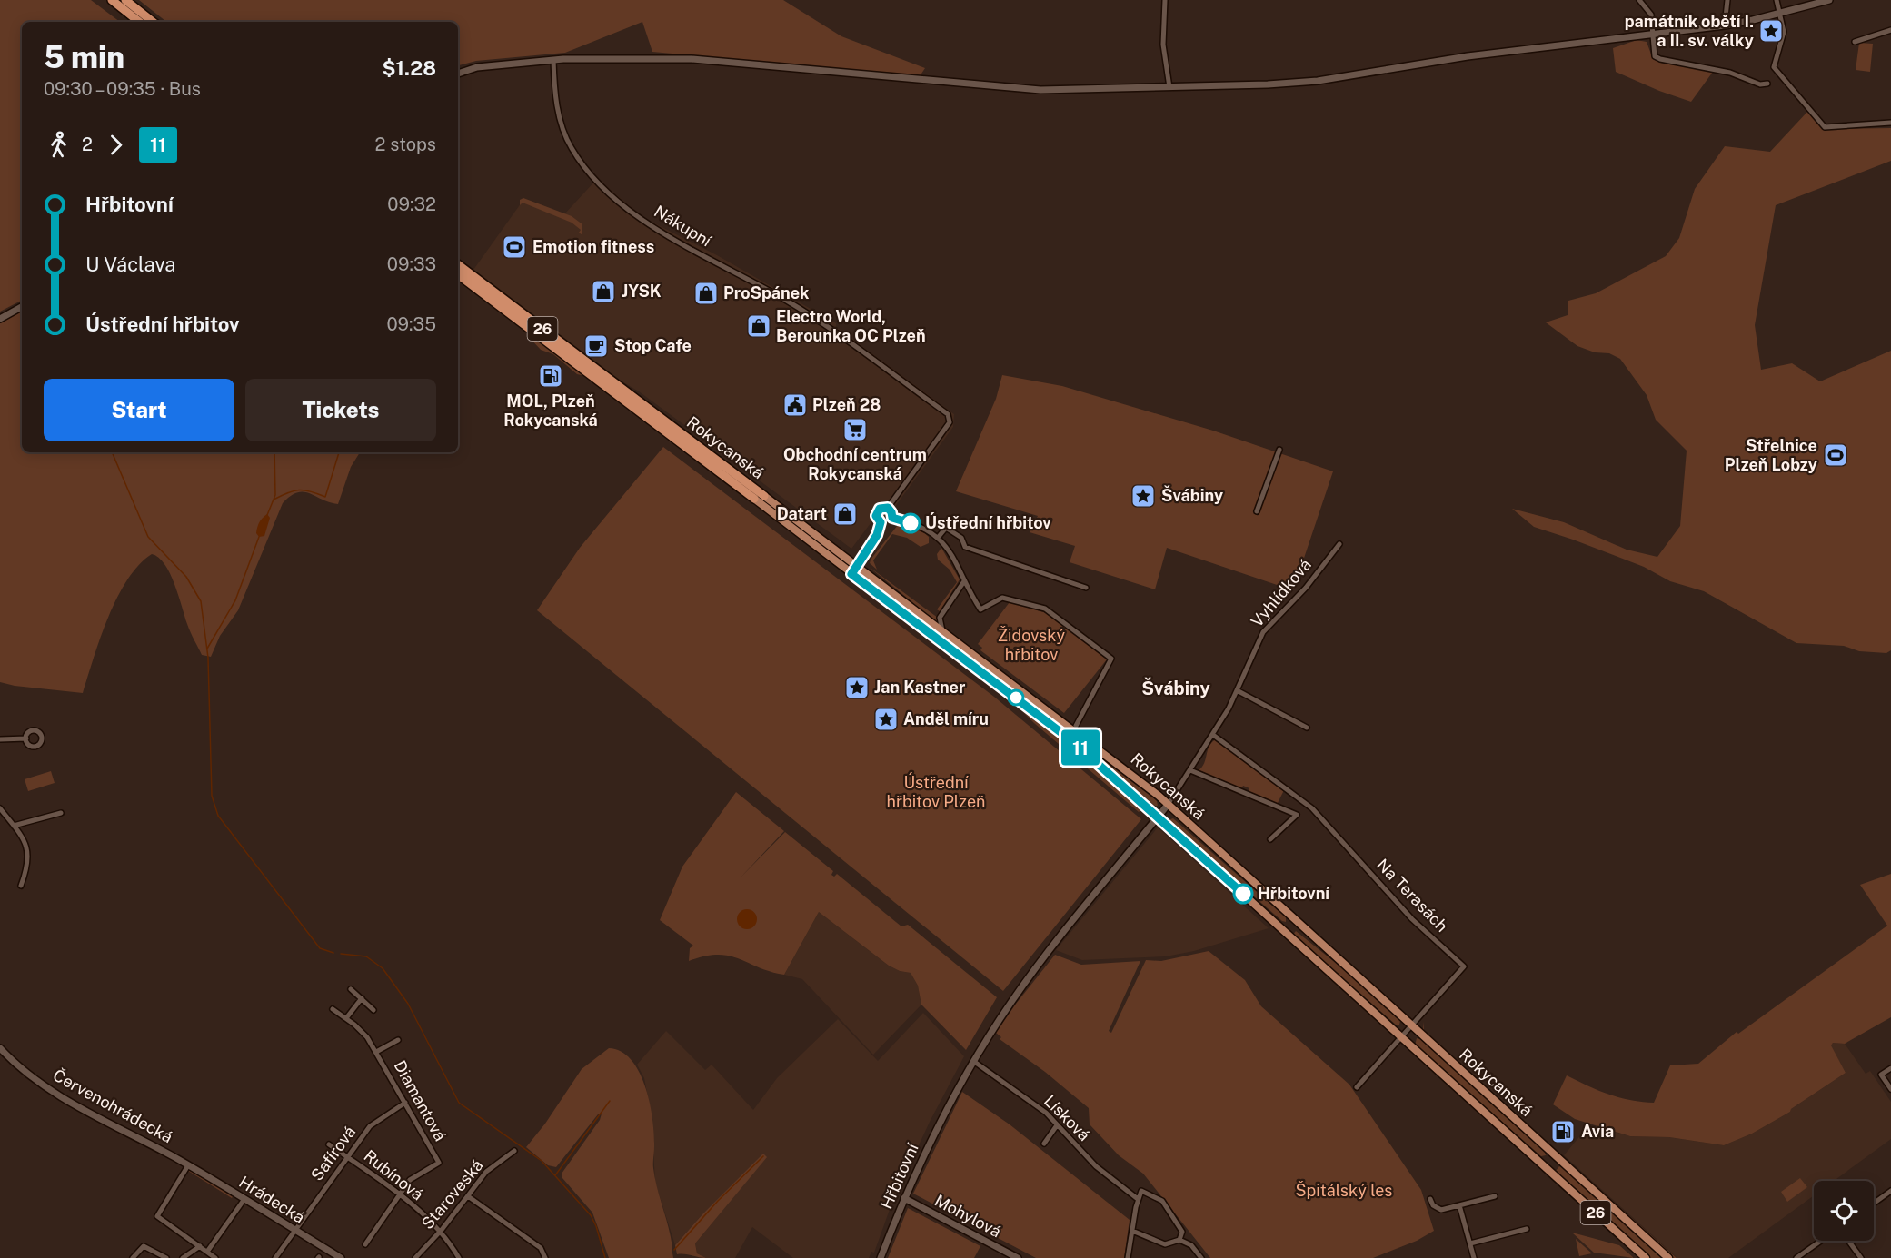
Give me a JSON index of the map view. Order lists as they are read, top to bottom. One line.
{"streets":{"highway":["26","Rokycanská"],"street":["Nákupní","Vyhlídková","Na Terasách","Diamantová","Červenohrádecká","Lísková","Safírová","Rubínová","Hřbitovní","Staroveská","Hrádecká","Mohylová"]},"crossings":[["Rokycanská","Vyhlídková"],["Rokycanská","Na Terasách"],["Rokycanská","Hřbitovní"],["Vyhlídková","Na Terasách"],["Vyhlídková","Hřbitovní"],["Diamantová","Safírová"],["Diamantová","Rubínová"],["Červenohrádecká","Hrádecká"],["Lísková","Hřbitovní"],["Safírová","Rubínová"],["Safírová","Hrádecká"],["Rubínová","Staroveská"],["Hřbitovní","Mohylová"]],"districts":["Švábiny"],"parks":["Židovský hřbitov","Ústřední hřbitov Plzeň","Špitálský les"],"places":{"place":["památník obětí I. a II. sv. války","Švábiny","Jan Kastner","Anděl míru"],"sports":["Emotion fitness","Střelnice Plzeň Lobzy"],"shop":["JYSK","ProSpánek","Electro World, Berounka OC Plzeň","Datart"],"cafe":["Stop Cafe"],"fuel station":["MOL, Plzeň Rokycanská","Avia"],"public building":["Plzeň 28"],"supermarket":["Obchodní centrum Rokycanská"],"other":["Ústřední hřbitov","Hřbitovní"]},"lines":["bus line 11"],"page":{"on_map":"11","heading":["5 min","09:30 – 09:35 · Bus","$1.28"],"legs":["2","11","2 stops"],"list":[{"name":"Hřbitovní","value":"09:32"},{"name":"U Václava","value":"09:33"},{"name":"Ústřední hřbitov","value":"09:35"}],"buttons":["Start","Tickets"]}}
